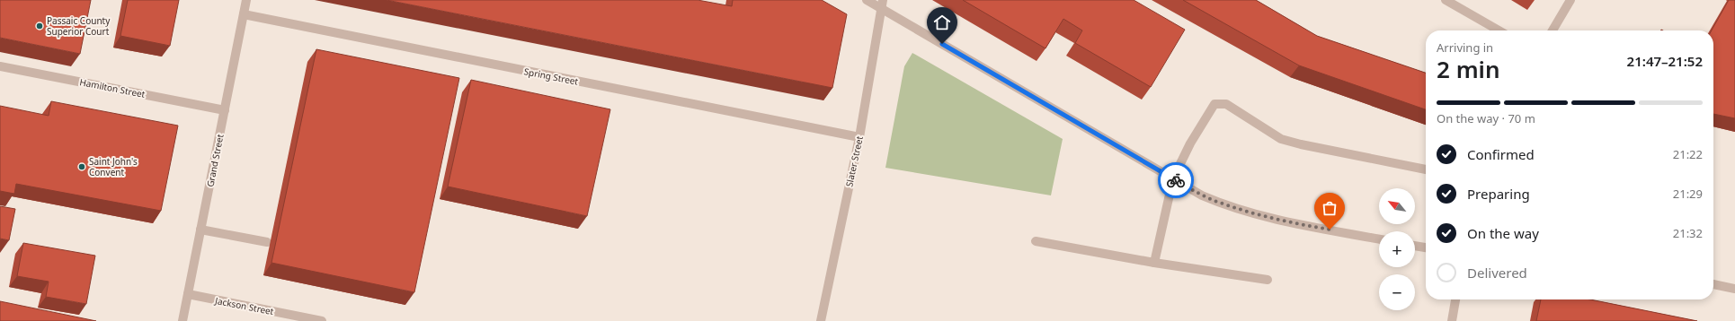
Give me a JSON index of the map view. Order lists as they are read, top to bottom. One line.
{"streets":{"street":["Spring Street","Hamilton Street","Grand Street","Slater Street","Jackson Street"]},"crossings":[["Spring Street","Grand Street"],["Spring Street","Slater Street"],["Hamilton Street","Grand Street"],["Grand Street","Jackson Street"]],"places":["Passaic County Superior Court","Saint John's Convent"],"north":"top left","page":{"heading":["2 min","Arriving in","21:47–21:52"],"bar":"On the way · 70 m","list":[["Confirmed","21:22"],["Preparing","21:29"],["On the way","21:32"],"Delivered"],"map_buttons":["+","−"]}}
